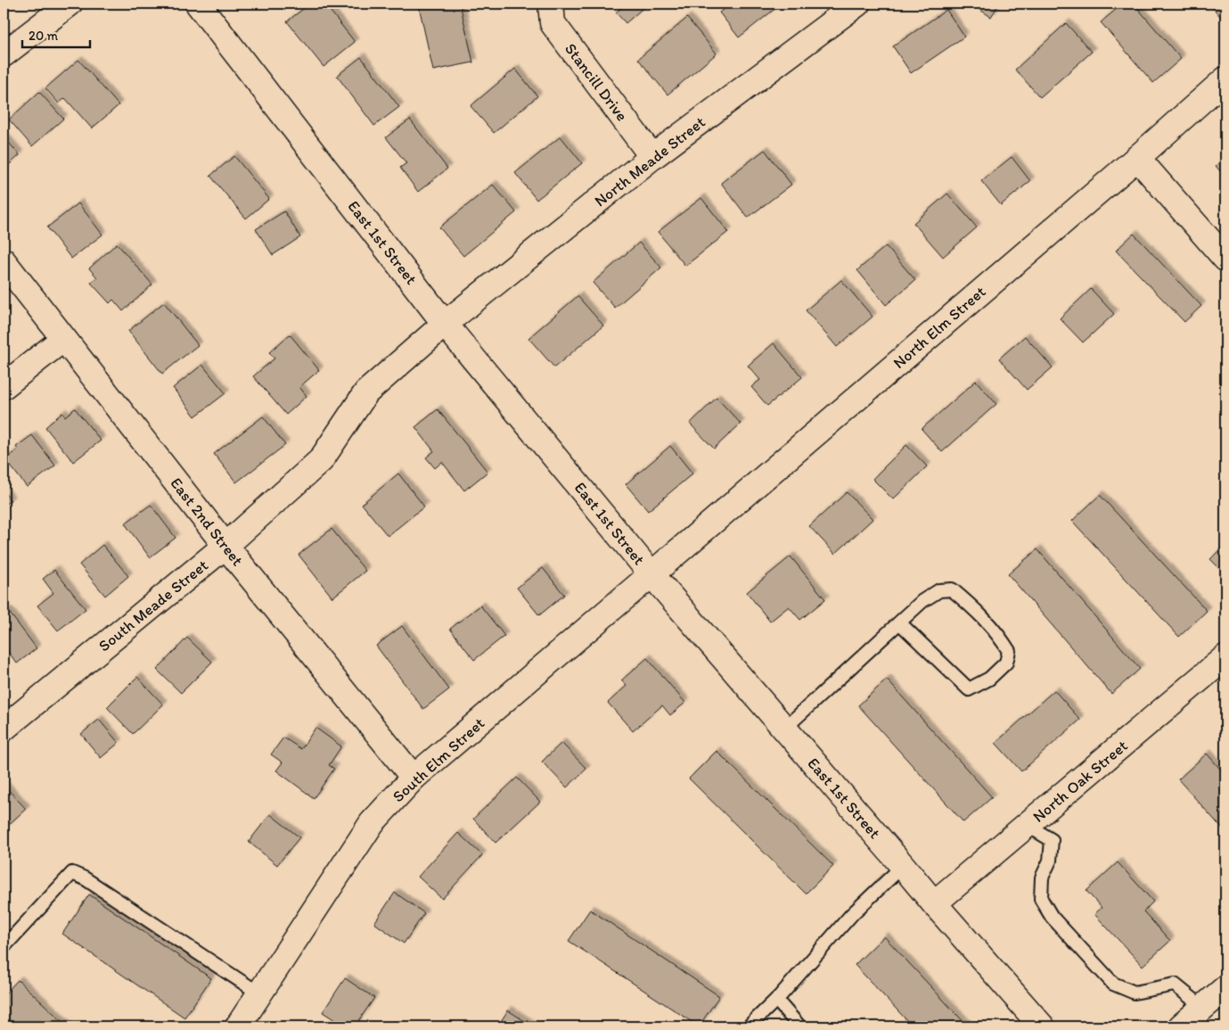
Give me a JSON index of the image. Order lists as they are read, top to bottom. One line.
{"streets":{"street":["Stancill Drive","North Meade Street","East 1st Street","North Elm Street","East 2nd Street","South Meade Street","South Elm Street","North Oak Street"]},"crossings":[["Stancill Drive","North Meade Street"],["North Meade Street","East 1st Street"],["North Meade Street","South Meade Street"],["East 1st Street","North Elm Street"],["East 1st Street","South Meade Street"],["East 1st Street","South Elm Street"],["East 1st Street","North Oak Street"],["North Elm Street","South Elm Street"],["East 2nd Street","South Meade Street"],["East 2nd Street","South Elm Street"]],"scale_bar":"20 m"}
